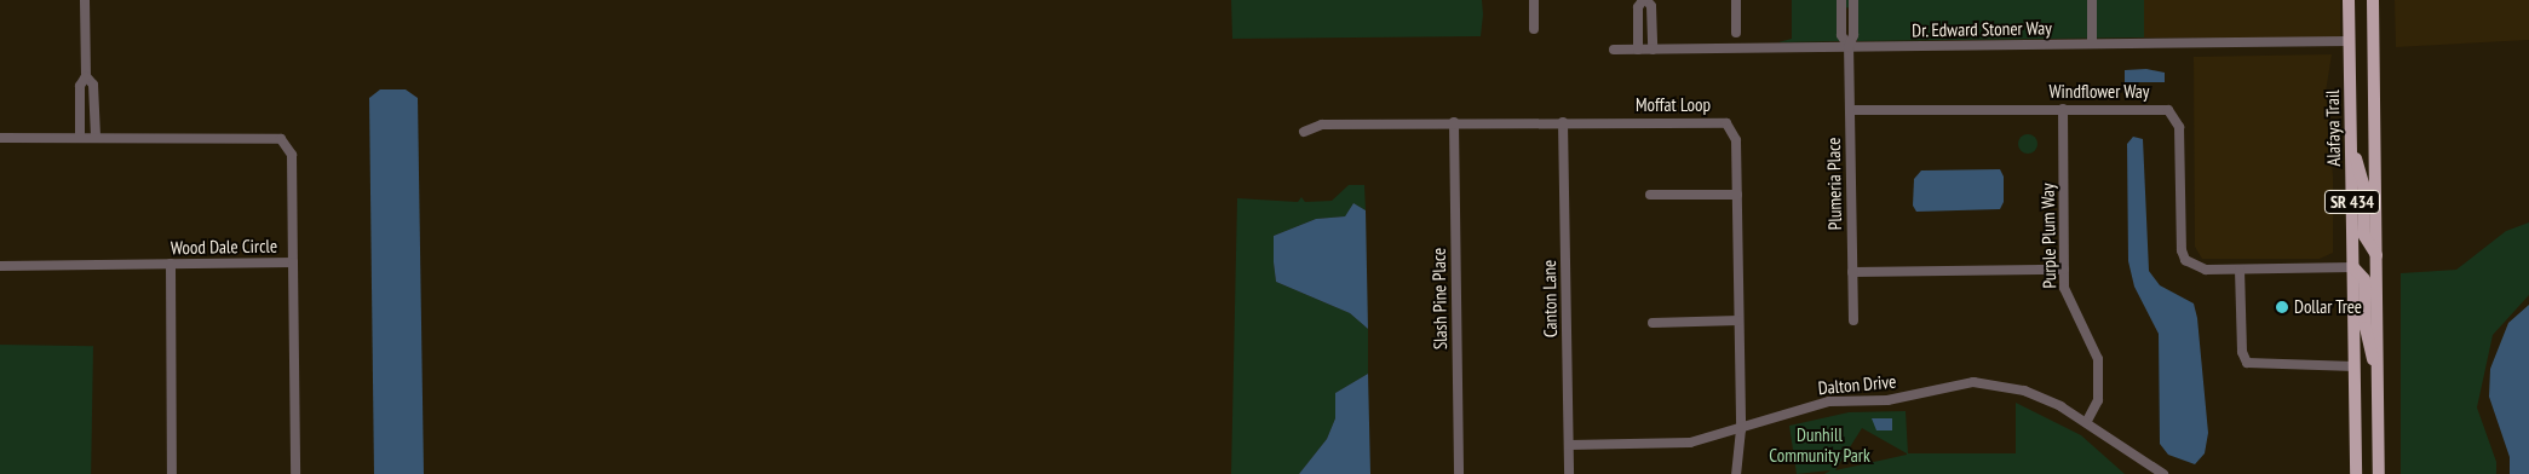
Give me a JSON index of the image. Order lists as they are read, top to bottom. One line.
{"streets":{"main road":["Alafaya Trail","SR 434"],"street":["Dr. Edward Stoner Way","Windflower Way","Moffat Loop","Plumeria Place","Purple Plum Way","Wood Dale Circle","Slash Pine Place","Canton Lane","Dalton Drive"]},"crossings":[["Dr. Edward Stoner Way","Alafaya Trail"],["Dr. Edward Stoner Way","Plumeria Place"],["Windflower Way","Alafaya Trail"],["Windflower Way","Plumeria Place"],["Windflower Way","Purple Plum Way"],["Moffat Loop","Slash Pine Place"],["Moffat Loop","Canton Lane"],["Moffat Loop","Dalton Drive"],["Purple Plum Way","Dalton Drive"],["Canton Lane","Dalton Drive"]],"parks":["Dunhill Community Park"],"places":["Dollar Tree"]}
